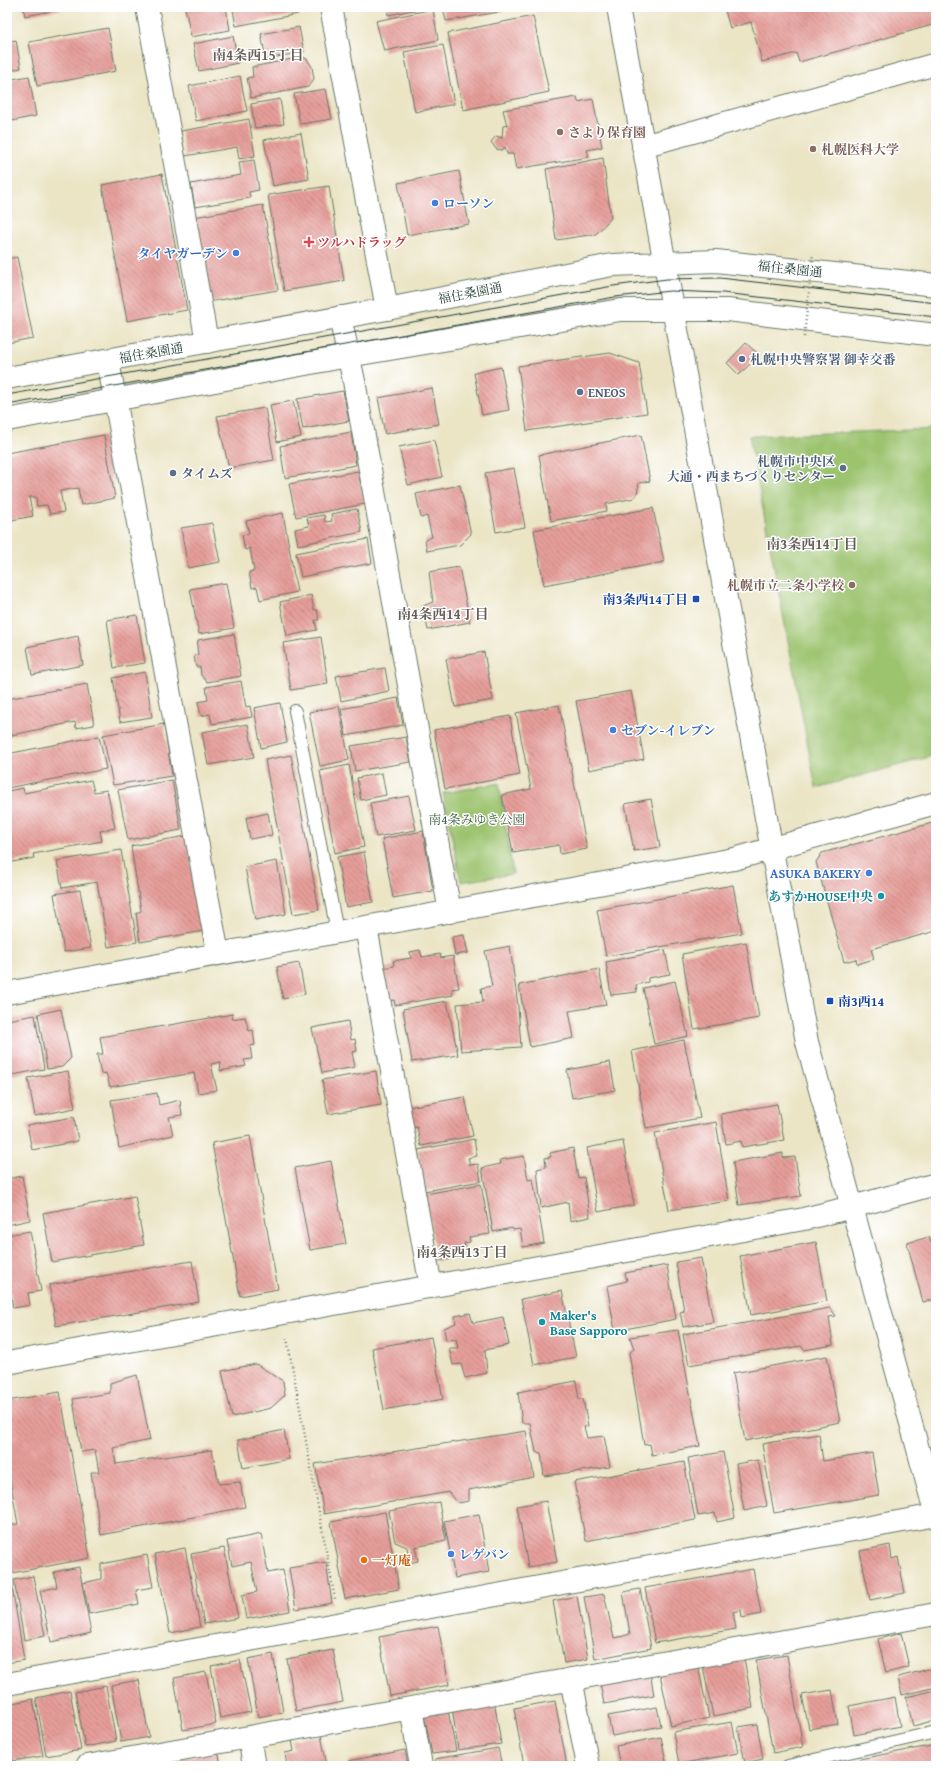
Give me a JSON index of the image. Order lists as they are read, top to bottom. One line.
{"streets":{"street":["福住桑園通"]},"districts":["南4条西15丁目","南3条西14丁目","南4条西14丁目","南4条西13丁目"],"parks":["南4条みゆき公園"],"places":{"other":["さより保育園","札幌医科大学","ローソン","タイヤガーデン","札幌中央警察署 御幸交番","ENEOS","札幌市中央区 大通・西まちづくりセンター","タイムズ","札幌市立二条小学校","セブン-イレブン","ASUKA BAKERY","あすかHOUSE中央","Maker's Base Sapporo","レゲバン","一灯庵"],"health":["ツルハドラッグ"],"transit":["南3条西14丁目","南3西14"]}}
